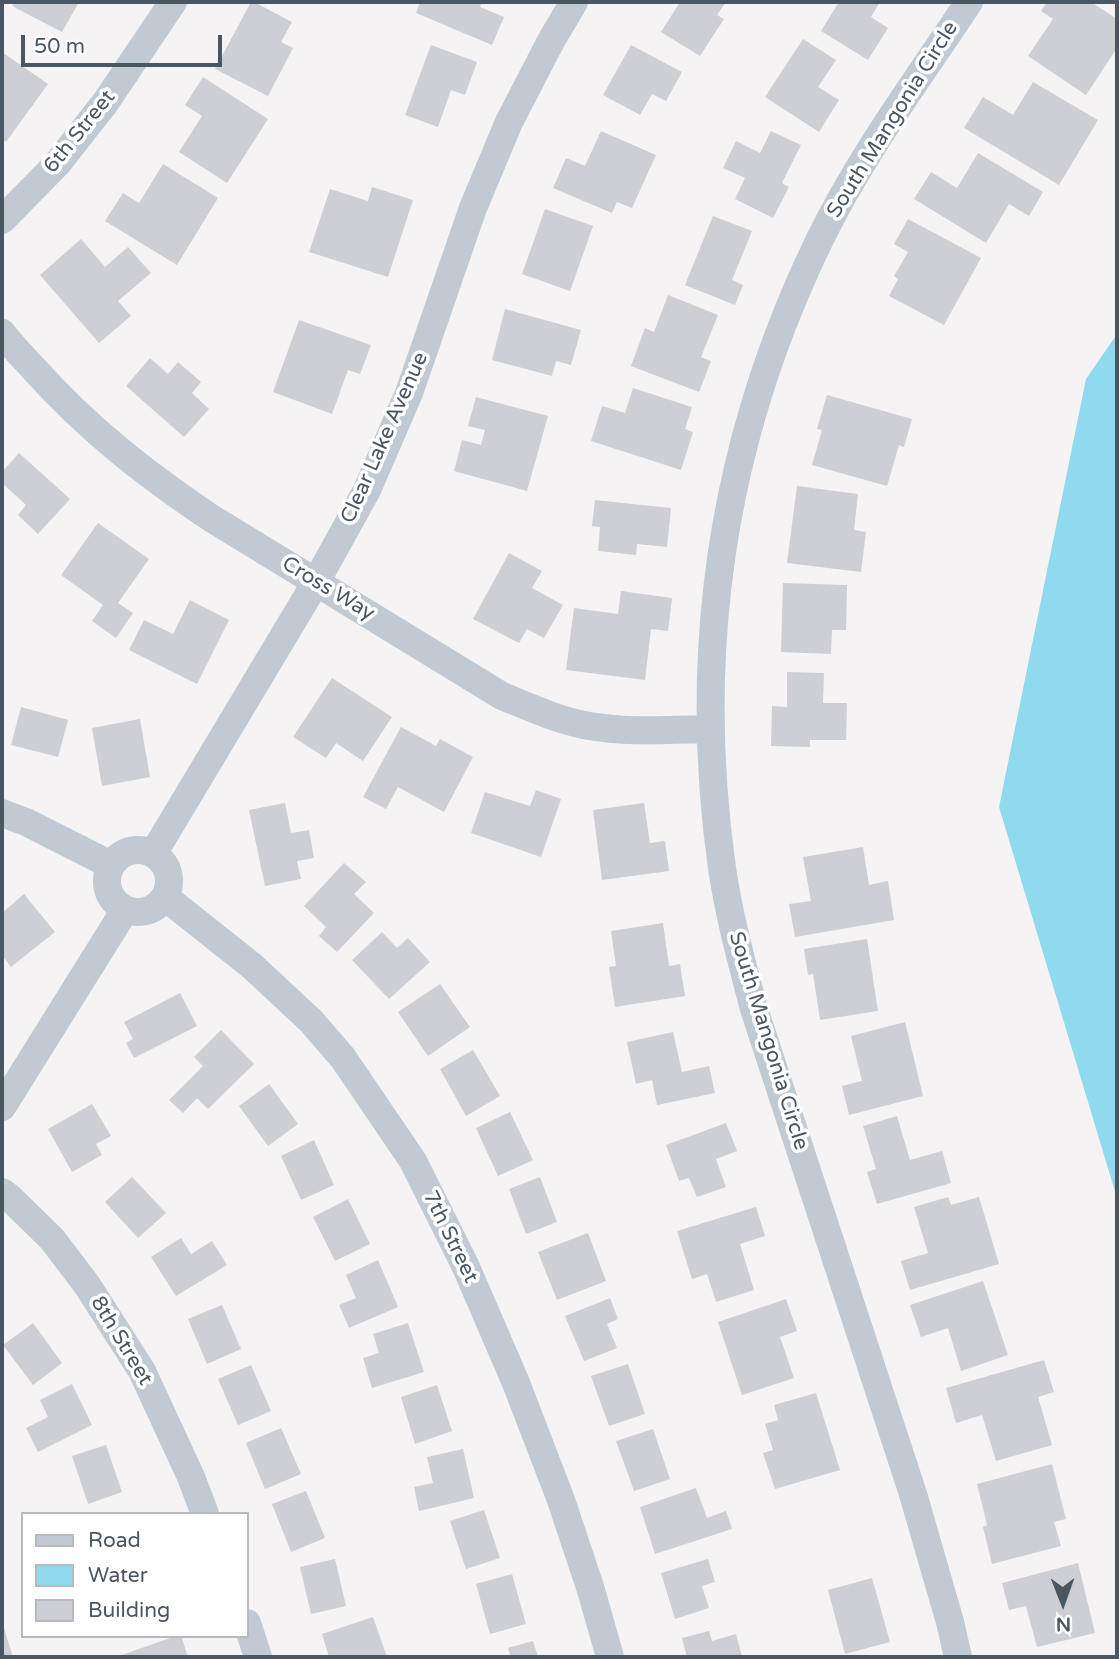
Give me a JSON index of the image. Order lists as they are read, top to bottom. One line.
{"streets":{"street":["South Mangonia Circle","6th Street","Clear Lake Avenue","Cross Way","7th Street","8th Street"]},"crossings":[["South Mangonia Circle","Cross Way"],["Clear Lake Avenue","Cross Way"],["Clear Lake Avenue","7th Street"]],"legend":["Road","Water","Building"],"scale_bar":"50 m","north":"bottom"}
